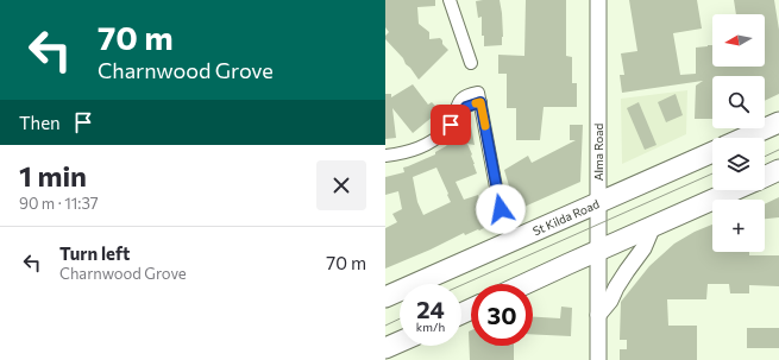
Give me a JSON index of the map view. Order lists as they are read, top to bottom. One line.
{"streets":{"highway":["St Kilda Road"],"street":["Alma Road"]},"crossings":[["Alma Road","St Kilda Road"]],"north":"left","page":{"turn":["70 m","Charnwood Grove"],"map_buttons":"+","then":"Then","heading":["1 min","90 m · 11:37"],"list":[{"name":"Turn left","note":"Charnwood Grove","value":"70 m"}],"speed":"24 km/h","limit":"30"}}
